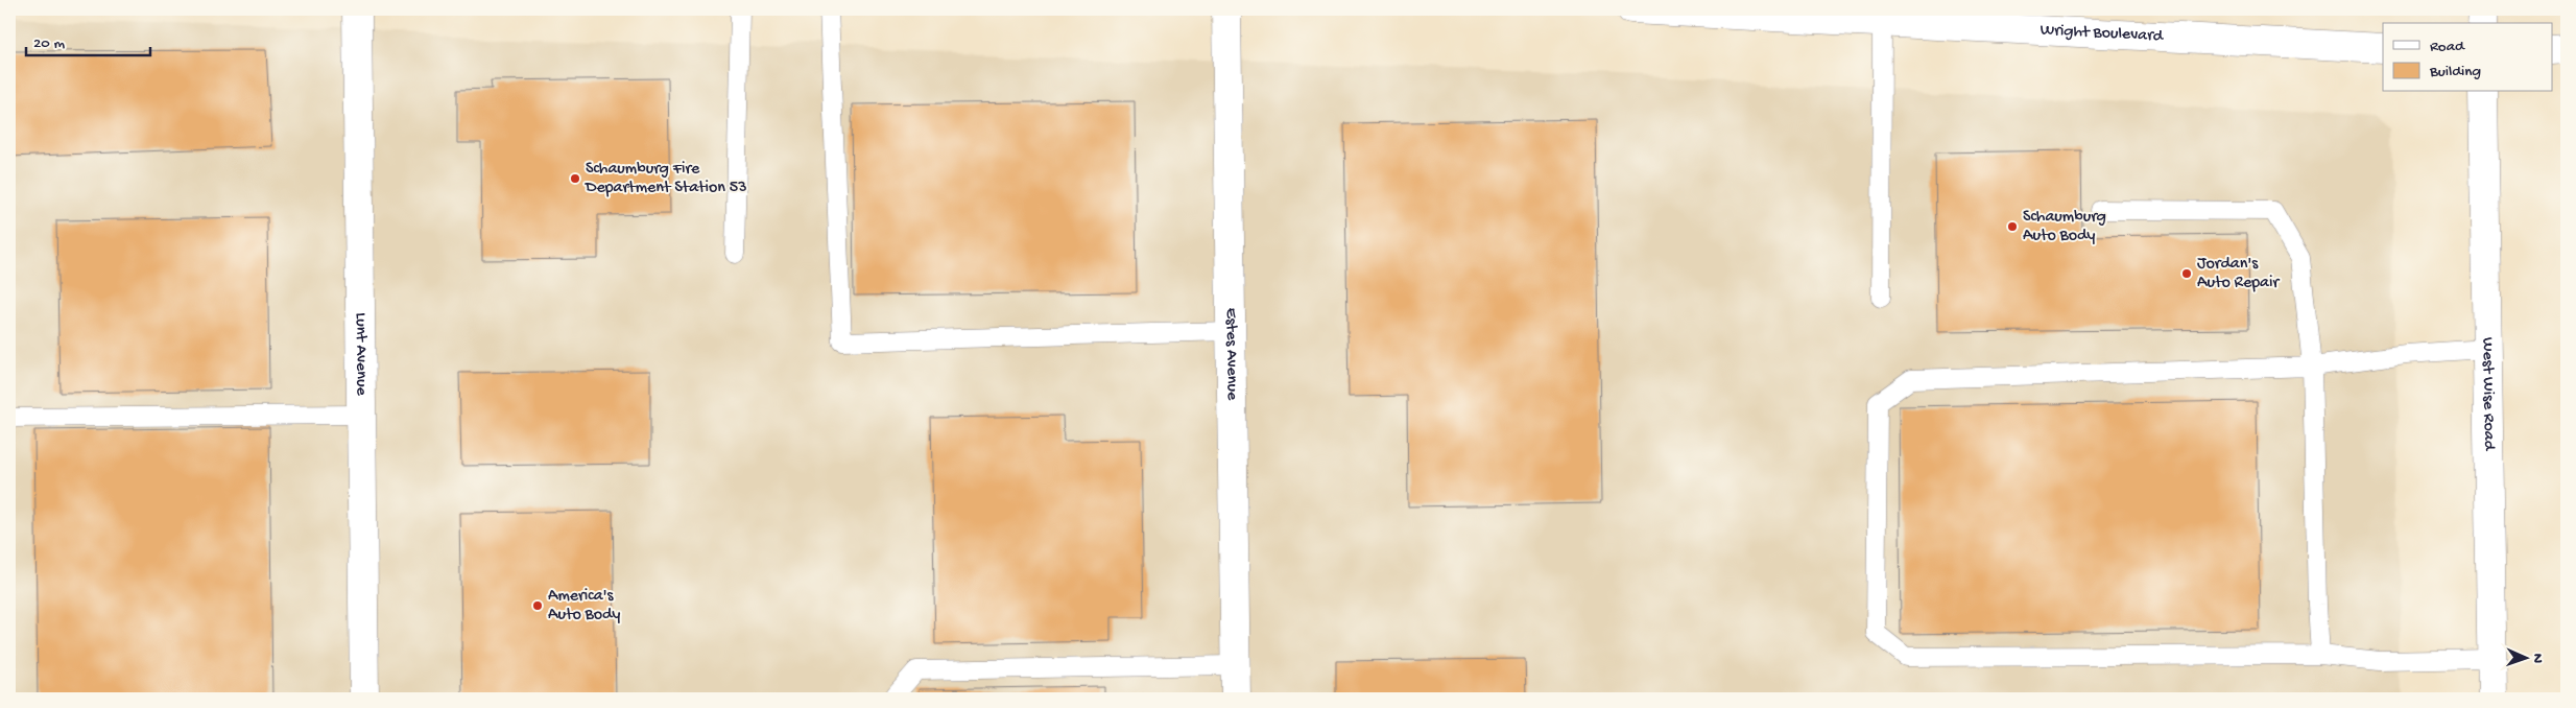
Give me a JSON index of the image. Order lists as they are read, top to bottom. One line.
{"streets":{"street":["Wright Boulevard","Lunt Avenue","Estes Avenue","West Wise Road"]},"places":["Schaumburg Fire Department Station 53","Schaumburg Auto Body","Jordan's Auto Repair","America's Auto Body"],"legend":["Road","Building"],"scale_bar":"20 m","north":"right"}
